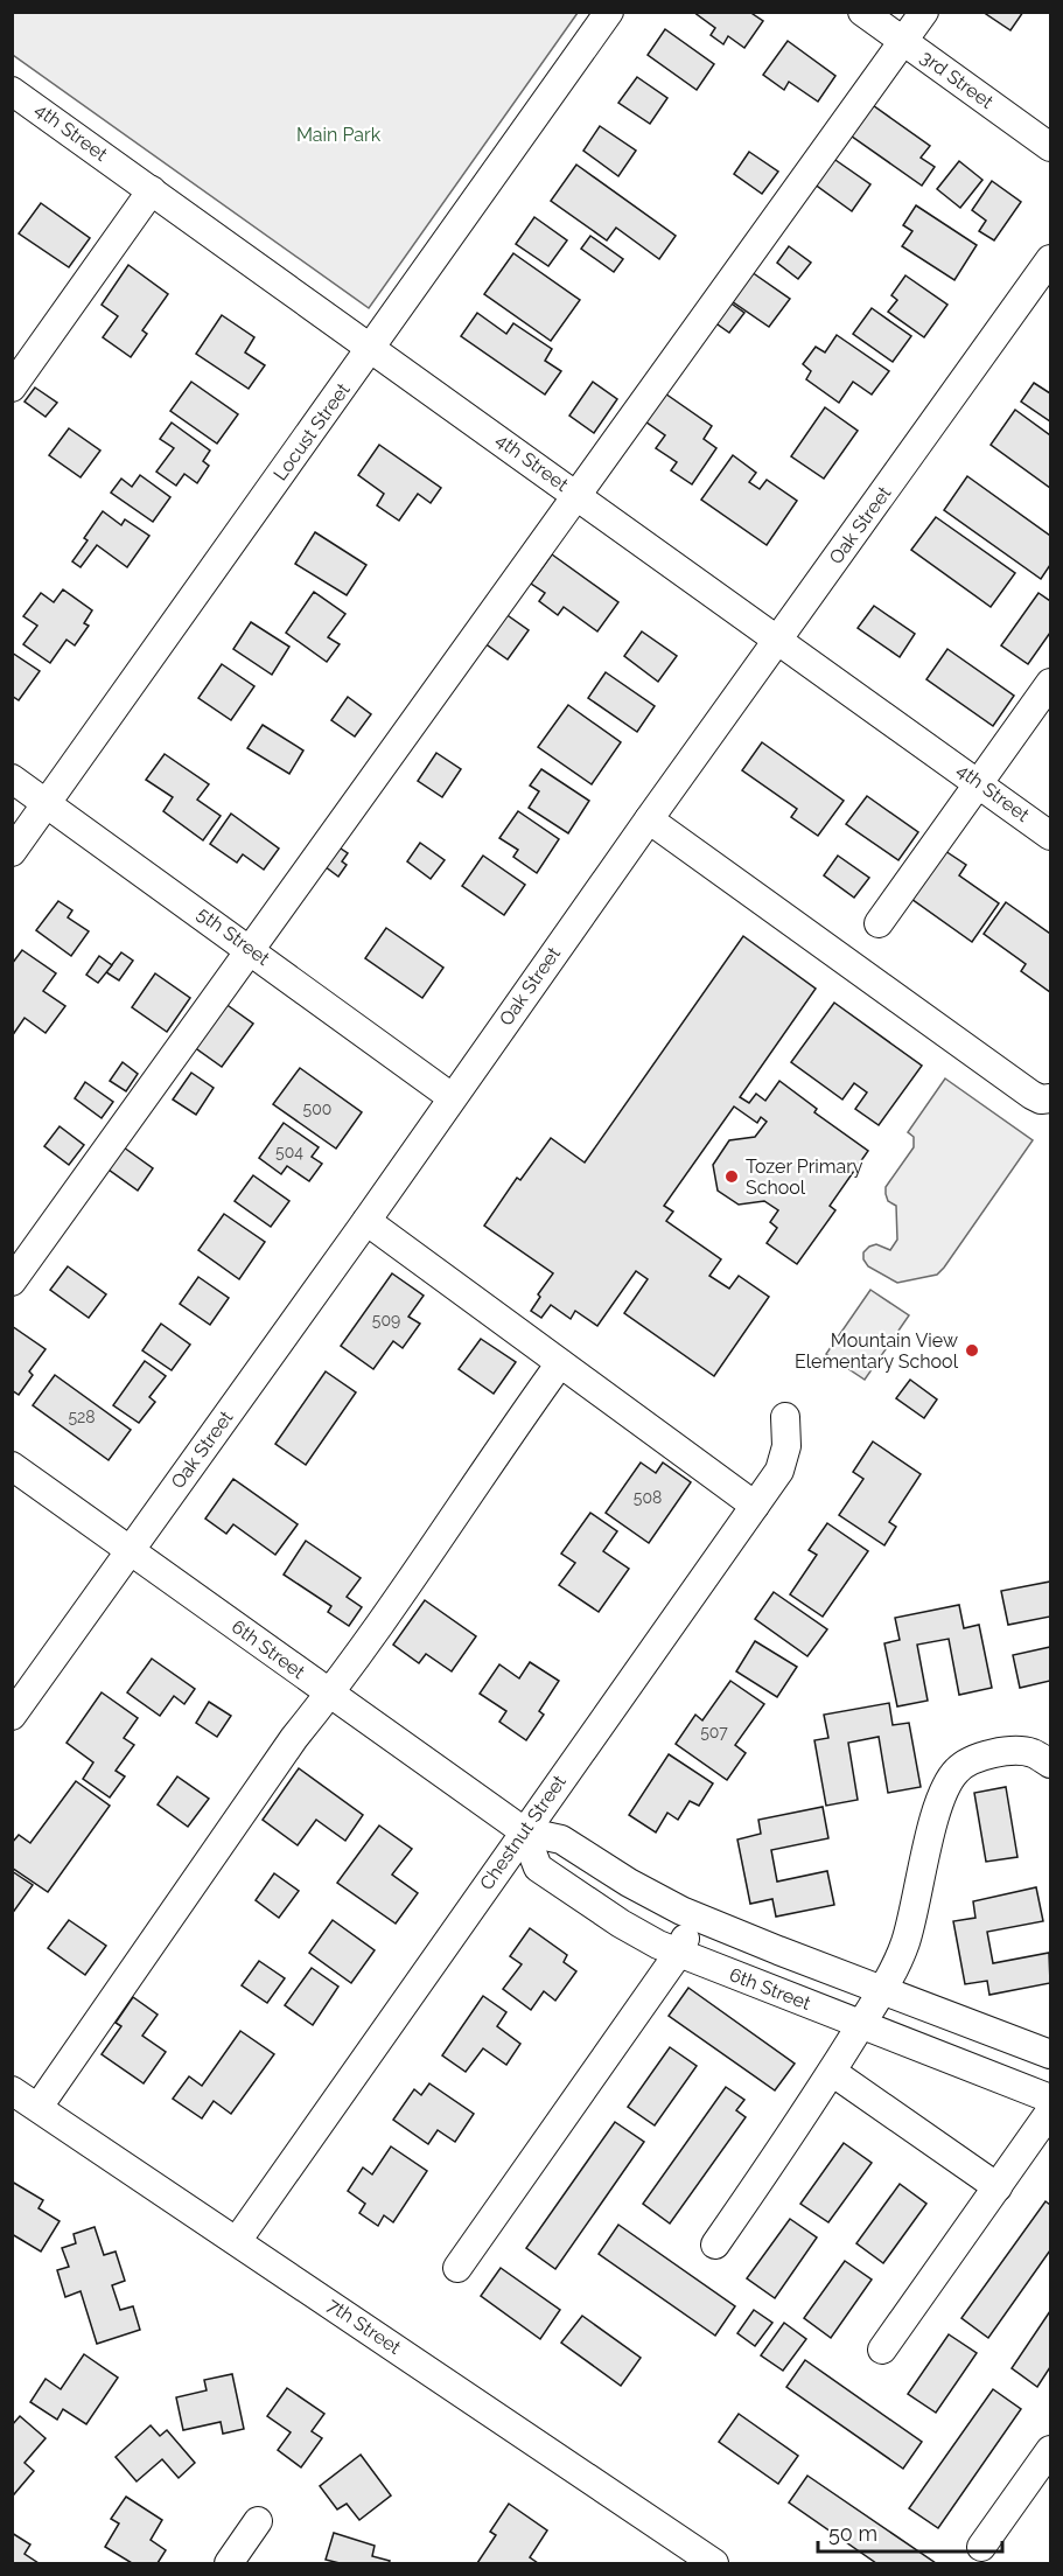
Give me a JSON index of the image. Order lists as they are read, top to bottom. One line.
{"streets":{"street":["3rd Street","4th Street","Locust Street","Oak Street","5th Street","6th Street","Chestnut Street","7th Street"]},"crossings":[["4th Street","Locust Street"],["4th Street","Oak Street"],["Locust Street","5th Street"],["Oak Street","5th Street"],["Oak Street","6th Street"],["6th Street","Chestnut Street"],["Chestnut Street","7th Street"]],"parks":["Main Park"],"places":["Tozer Primary School","Mountain View Elementary School"],"house_numbers":["500","504","509","528","508","507"],"scale_bar":"50 m"}
